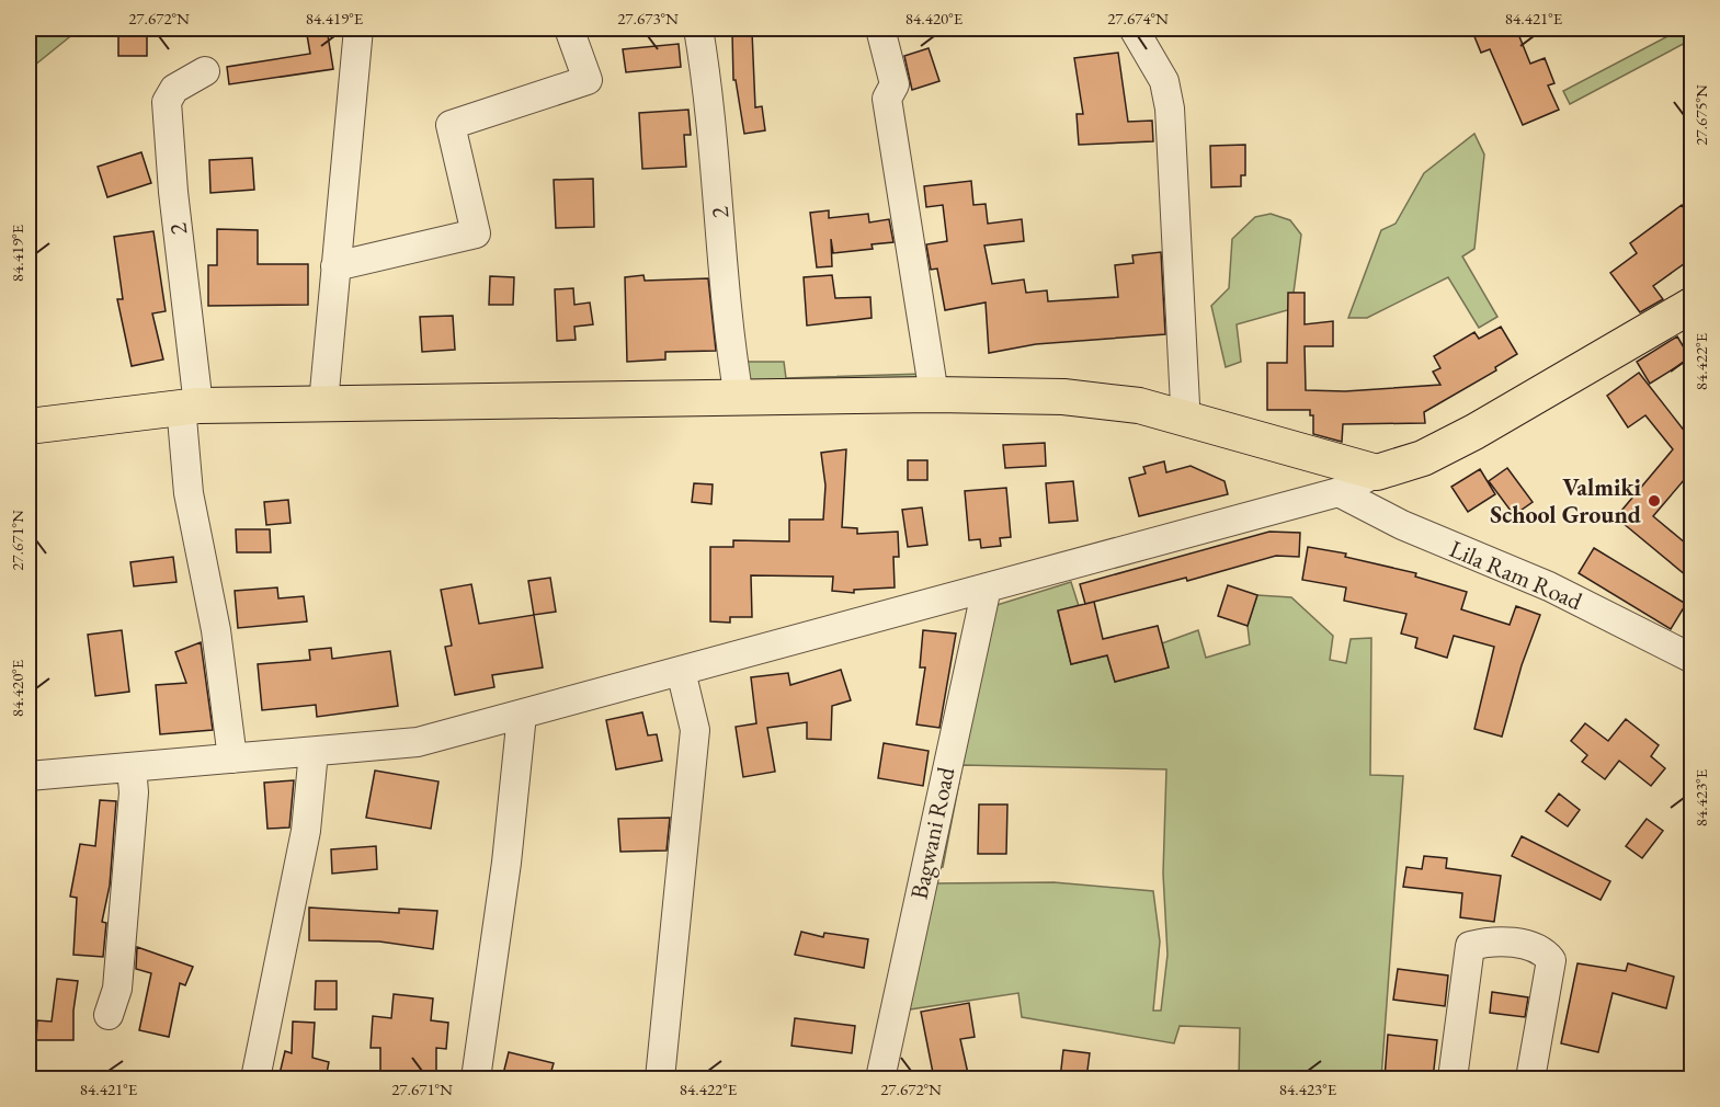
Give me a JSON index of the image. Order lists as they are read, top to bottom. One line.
{"streets":{"street":["2","Lila Ram Road","Bagwani Road"]},"places":["Valmiki School Ground"],"coordinates":["27.672°N","84.419°E","27.673°N","84.420°E","27.674°N","84.421°E","27.675°N","84.422°E","27.671°N","84.423°E"]}
